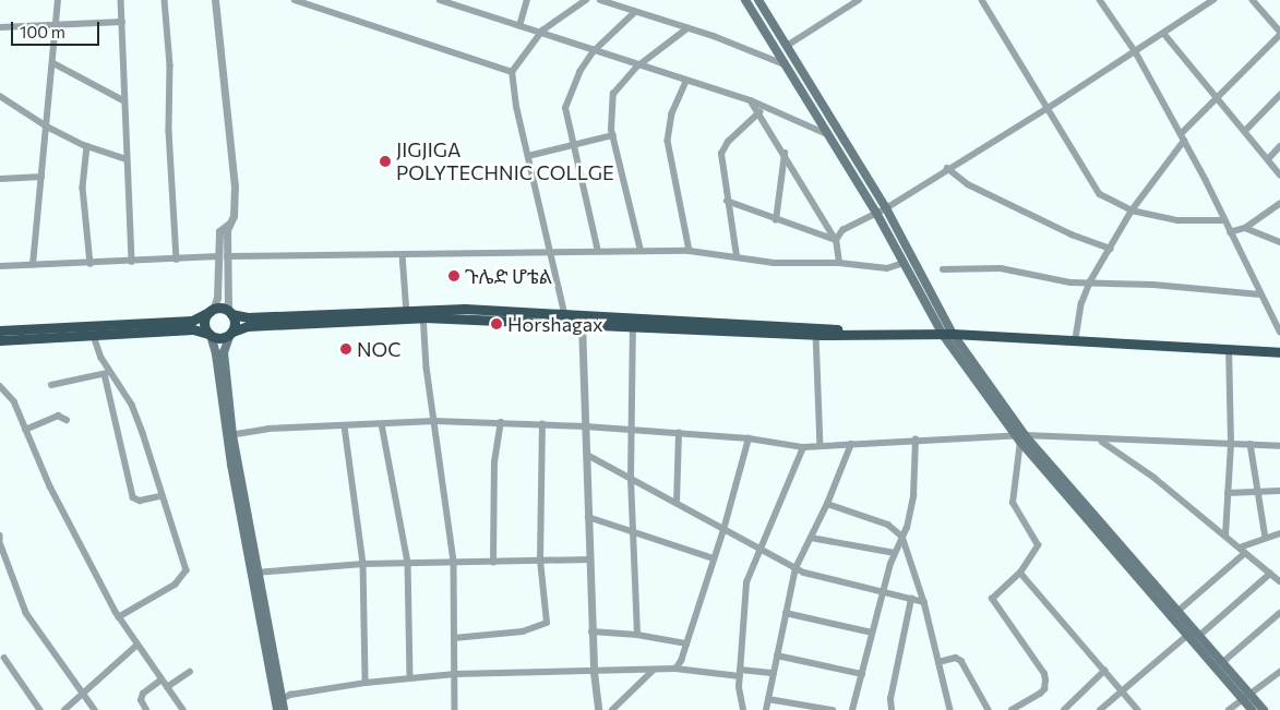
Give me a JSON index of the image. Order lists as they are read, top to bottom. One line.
{"places":["JIGJIGA POLYTECHNIC COLLGE","ጉሌድ ሆቴል","Horshagax","NOC"],"scale_bar":"100 m"}
